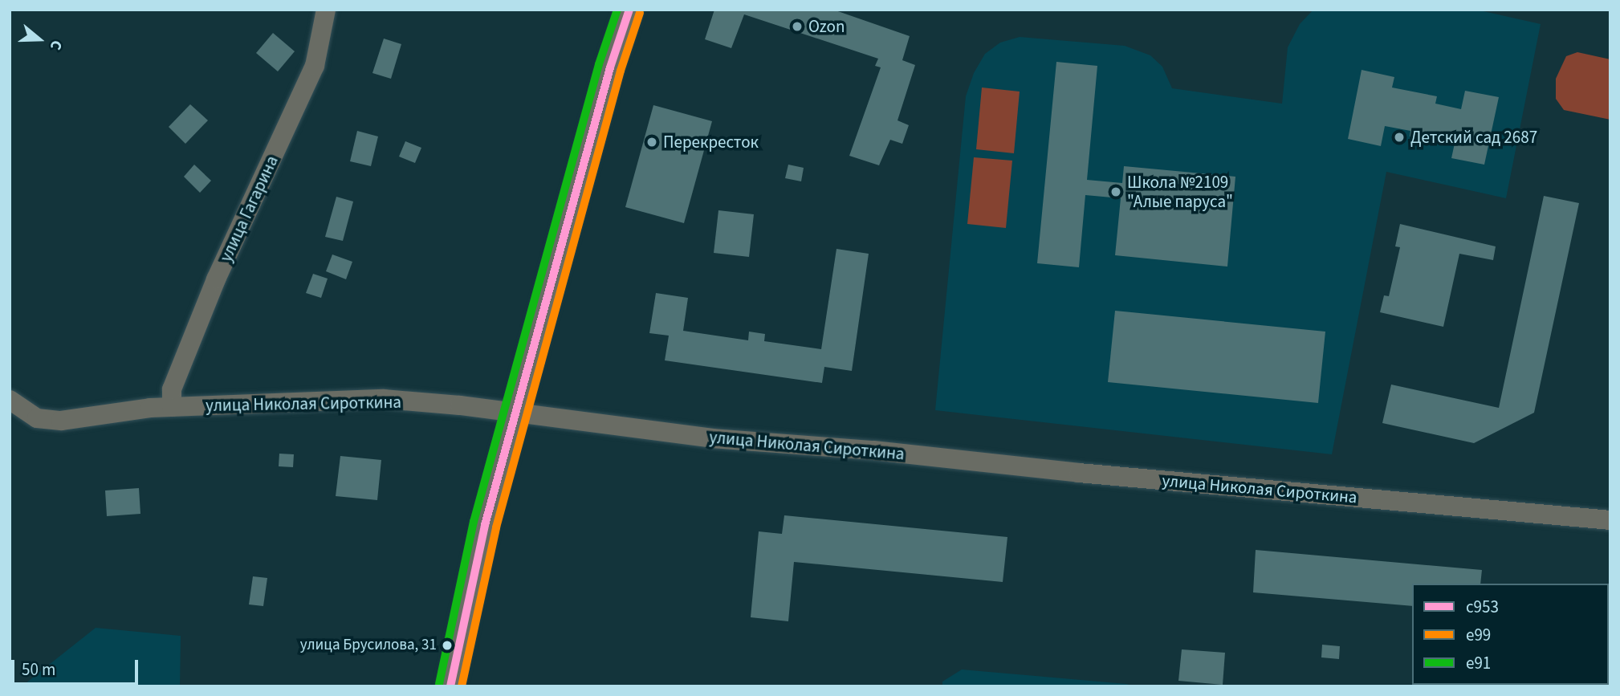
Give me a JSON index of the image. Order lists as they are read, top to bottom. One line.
{"streets":{"street":["улица Гагарина","улица Николая Сироткина"]},"crossings":[["улица Гагарина","улица Николая Сироткина"]],"places":["Ozon","Детский сад 2687","Перекресток","Школа №2109 \"Алые паруса\"","улица Брусилова, 31"],"lines":["transit line с953","transit line е91","transit line е99"],"legend":["с953","е99","е91"],"scale_bar":"50 m","north":"right"}
